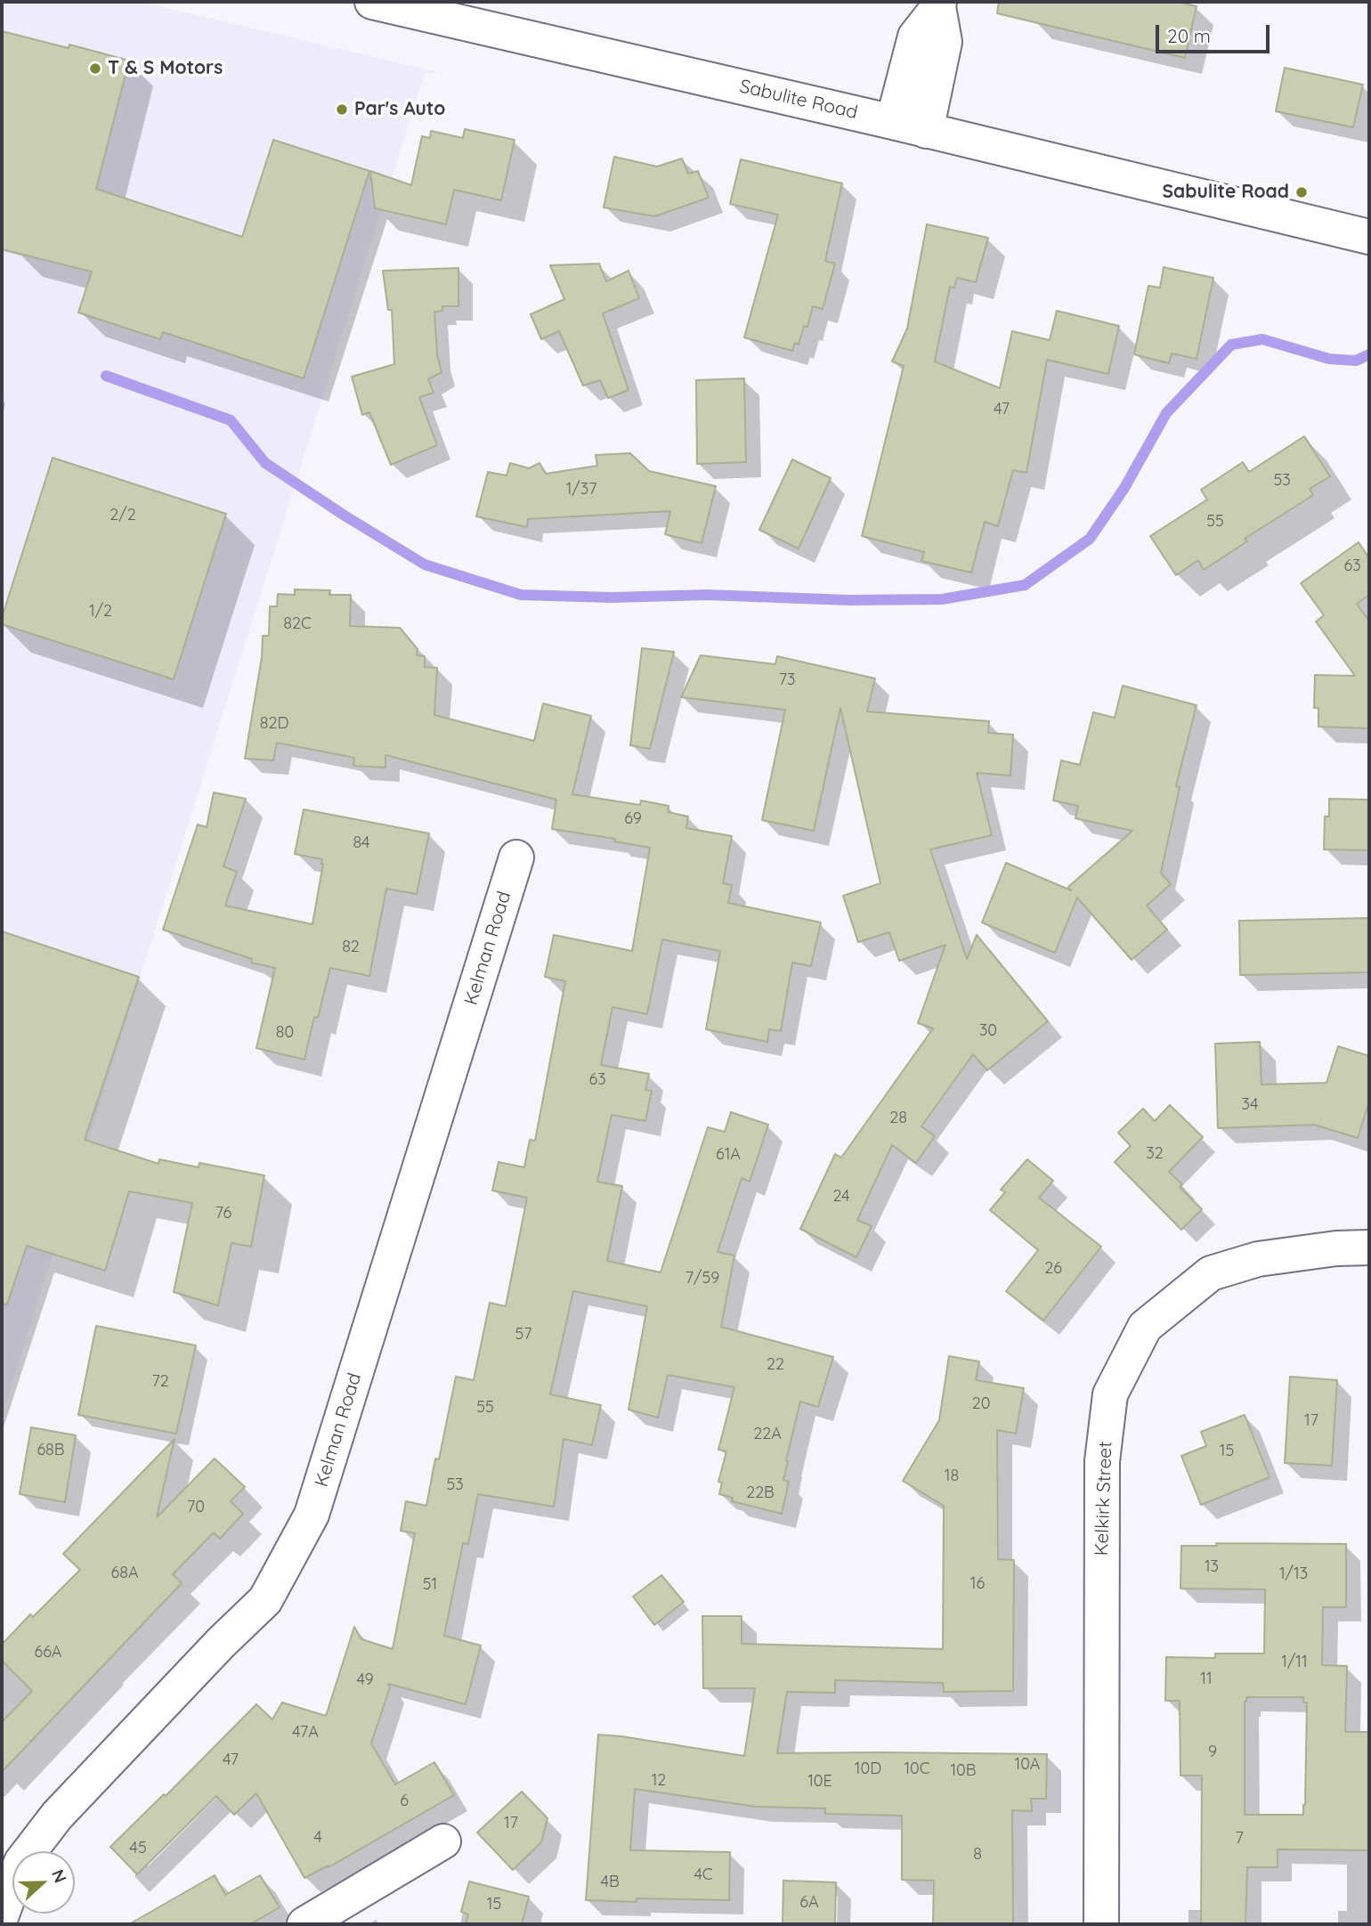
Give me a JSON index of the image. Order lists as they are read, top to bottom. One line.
{"streets":{"street":["Sabulite Road","Kelman Road","Kelkirk Street"]},"places":["T & S Motors","Par's Auto","Sabulite Road"],"house_numbers":["47","53","1/37","2/2","55","63","1/2","82C","73","82D","69","84","82","30","80","63","34","28","32","61A","24","76","26","7/59","57","22","72","20","55","17","22A","68B","15","18","53","22B","70","13","68A","1/13","16","51","66A","1/11","11","49","47A","9","47","10A","10D","10C","10B","12","10E","6","17","4","7","45","8","4C","4B","6A","15"],"scale_bar":"20 m","north":"right"}
